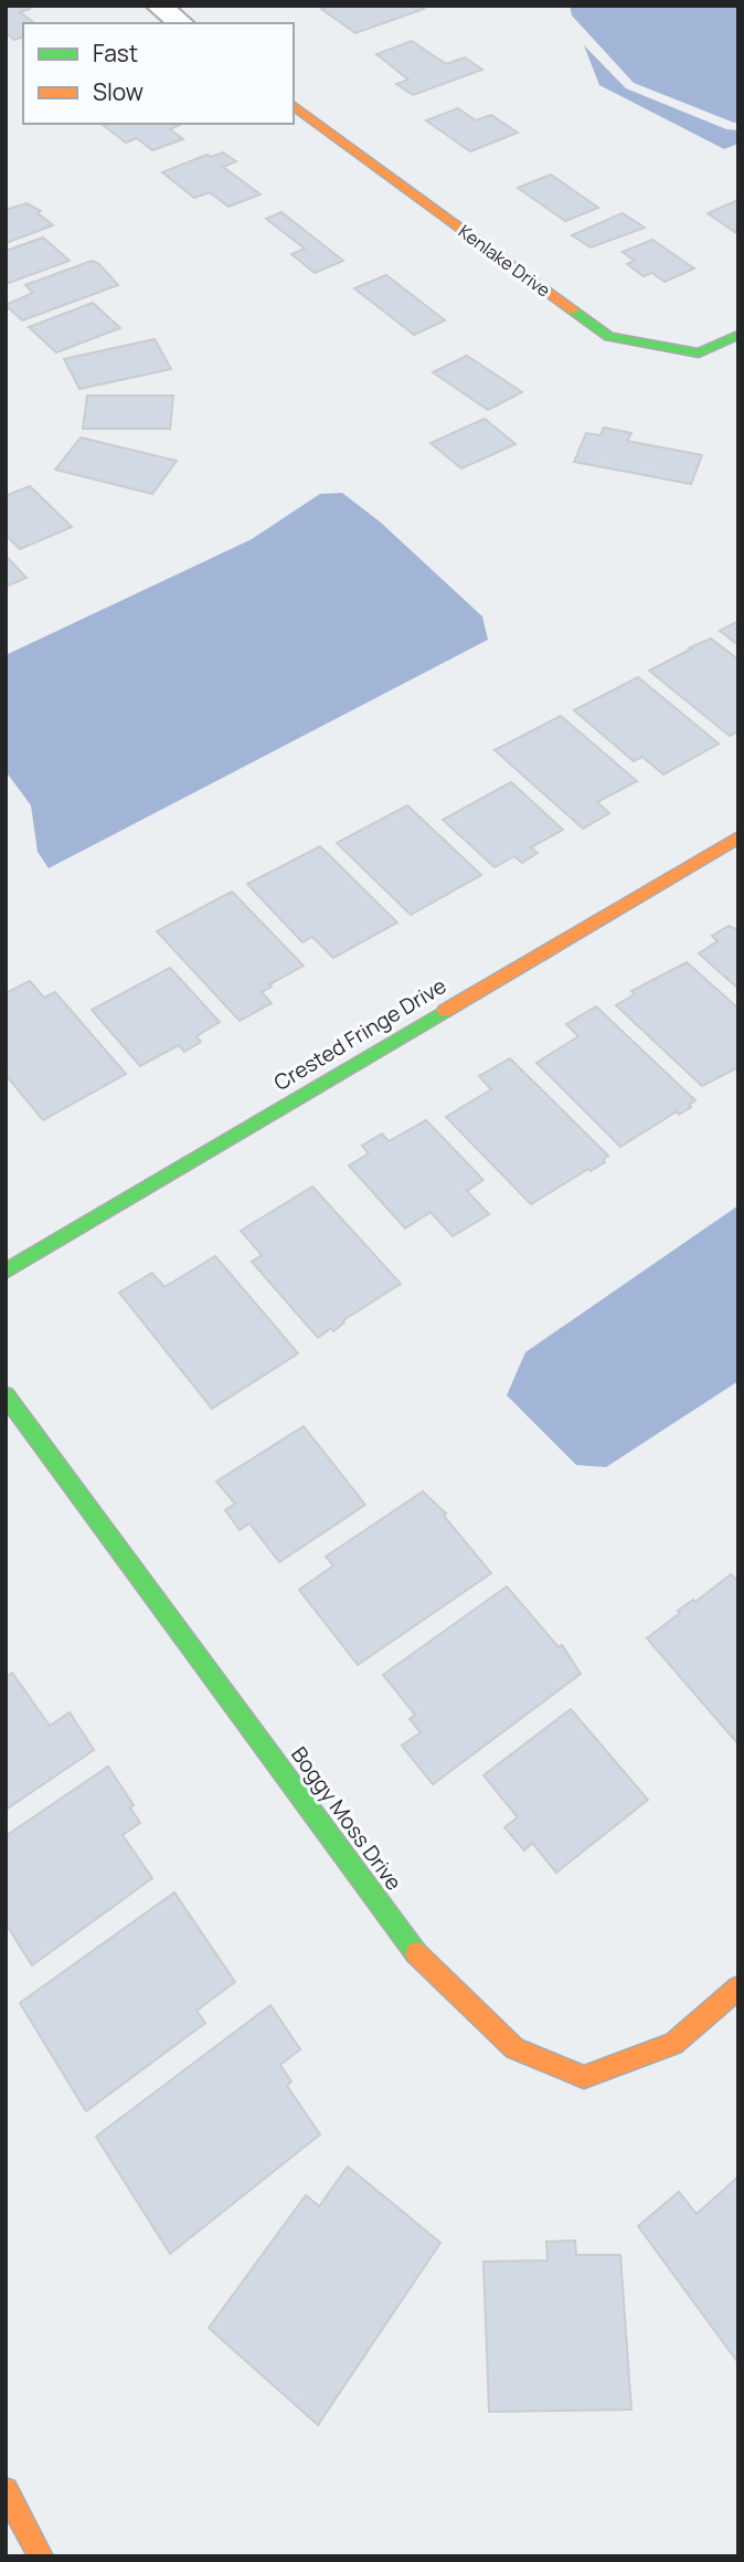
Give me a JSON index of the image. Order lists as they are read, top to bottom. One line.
{"streets":{"street":["Kenlake Drive","Crested Fringe Drive","Boggy Moss Drive"]},"legend":["Fast","Slow"]}
